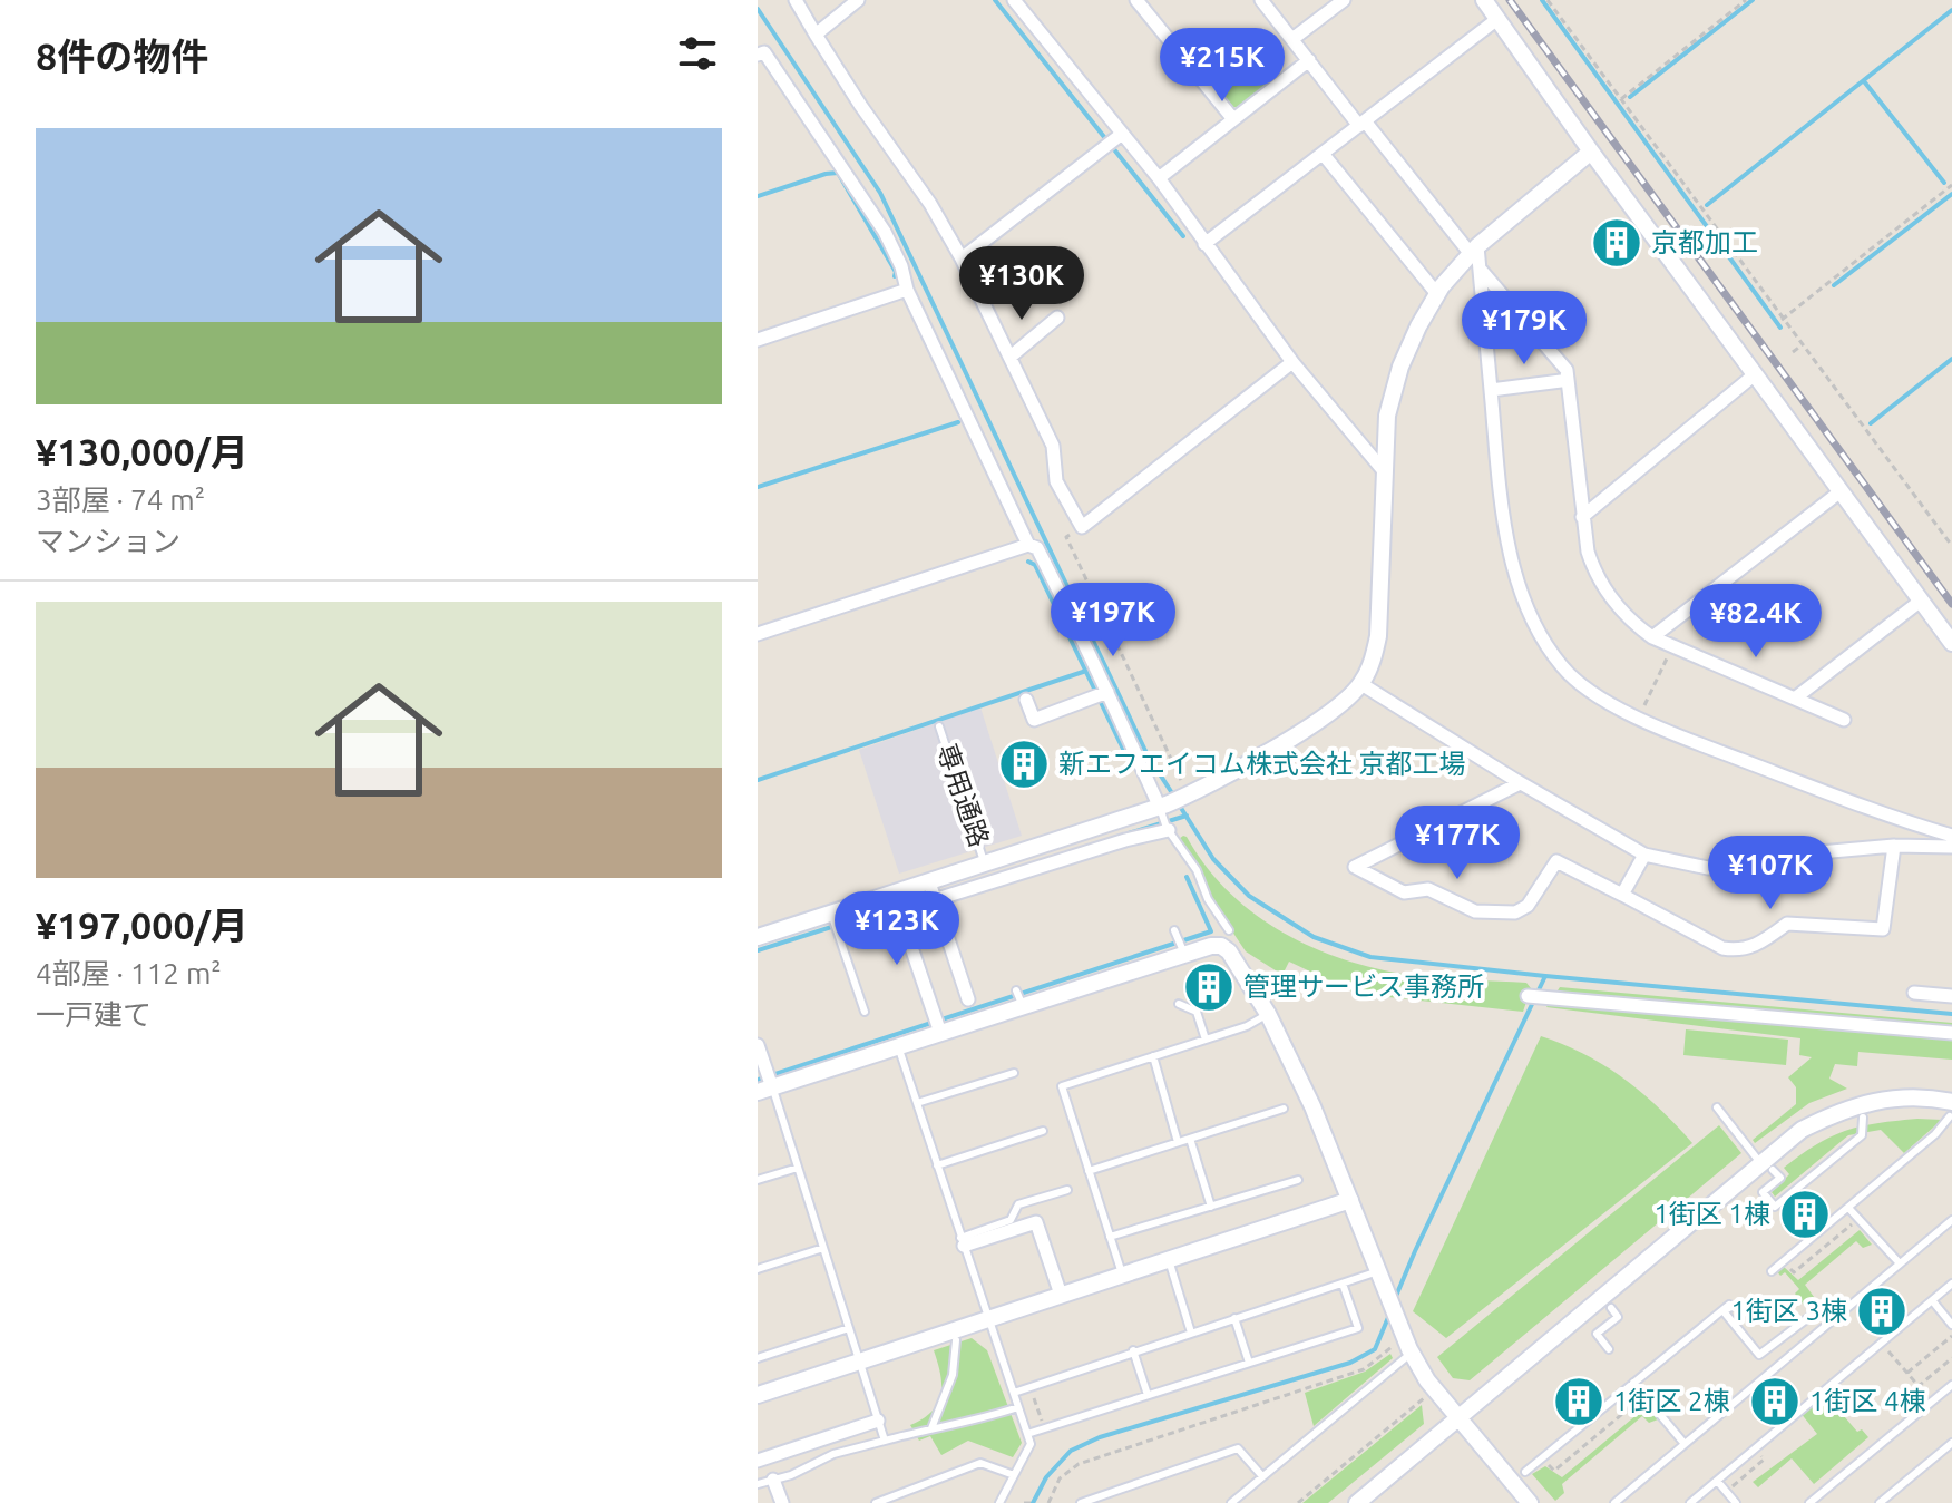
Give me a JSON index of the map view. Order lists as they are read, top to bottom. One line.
{"streets":{"lane":["専用通路"]},"places":{"building":["京都加工","新エフエイコム株式会社 京都工場","管理サービス事務所","1街区 1棟","1街区 3棟","1街区 2棟","1街区 4棟"]},"page":{"heading":"8件の物件","price":["¥215K","¥130K","¥179K","¥197K","¥82.4K","¥177K","¥107K","¥123K"],"list":[{"name":"¥130,000/月","note":"3部屋 · 74 m² · マンション"},{"name":"¥197,000/月","note":"4部屋 · 112 m² · 一戸建て"}]}}
